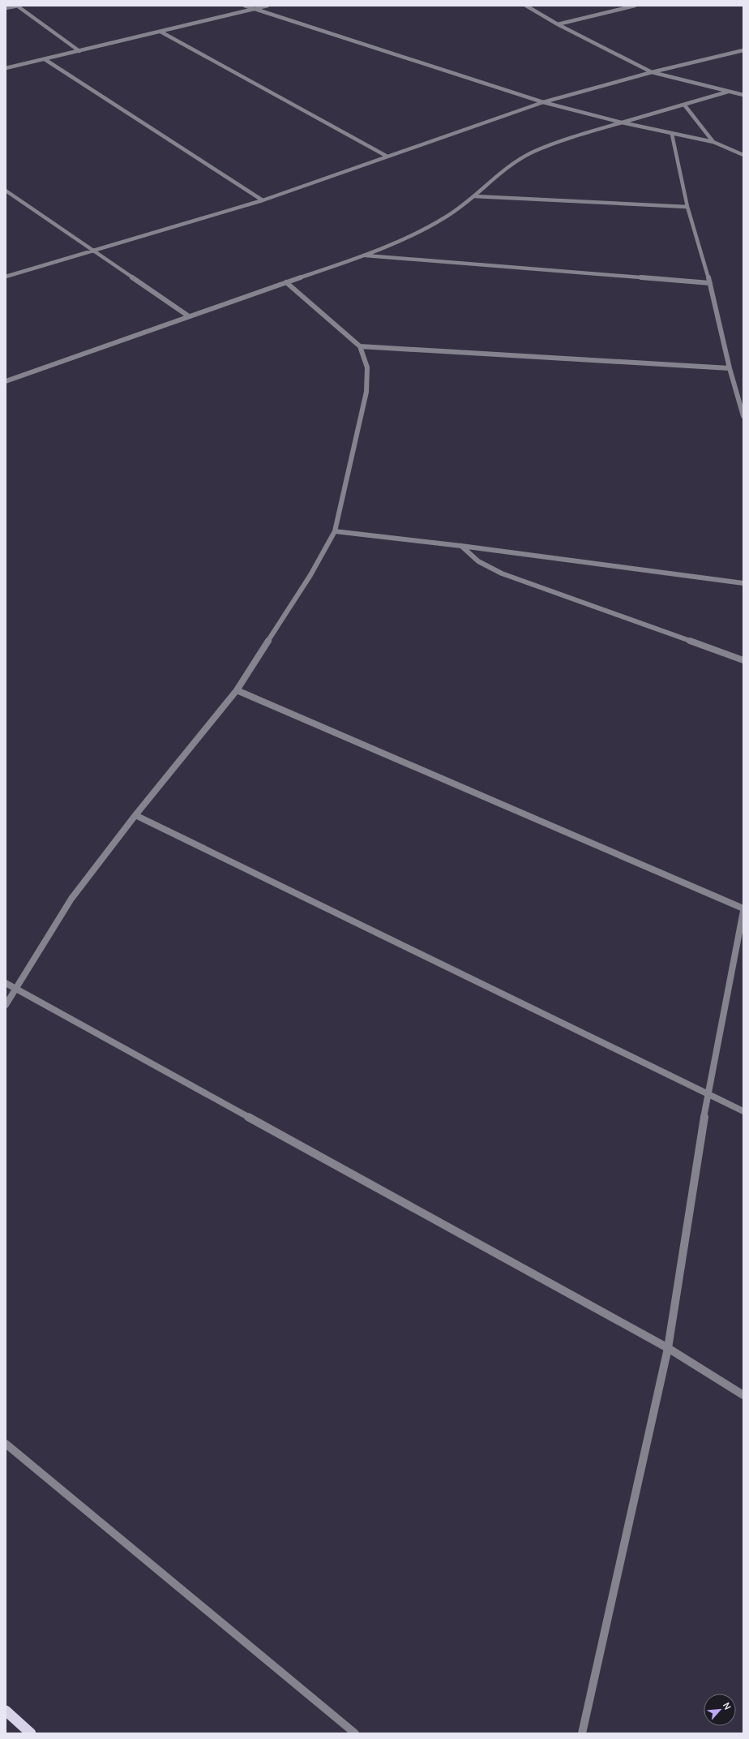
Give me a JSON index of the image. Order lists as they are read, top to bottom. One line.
{"north":"top right"}
